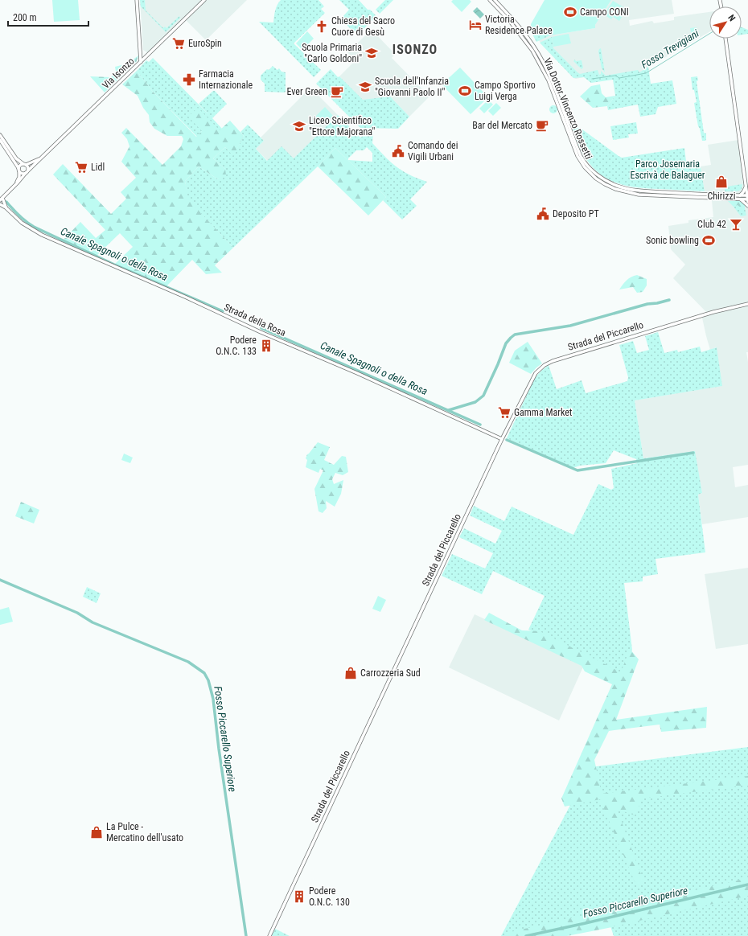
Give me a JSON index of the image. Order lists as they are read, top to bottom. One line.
{"streets":{"street":["Via Isonzo","Via Dottor Vincenzo Rossetti","Strada della Rosa","Strada del Piccarello"]},"crossings":[["Via Isonzo","Strada della Rosa"],["Strada della Rosa","Strada del Piccarello"]],"districts":["ISONZO"],"water":["Fosso Trevigiani","Canale Spagnoli o della Rosa","Fosso Piccarello Superiore"],"parks":["Parco Josemaria Escrivà de Balaguer"],"places":{"sports":["Campo CONI","Campo Sportivo Luigi Verga","Sonic bowling"],"hotel":["Victoria Residence Palace"],"church":["Chiesa del Sacro Cuore di Gesù"],"supermarket":["EuroSpin","Lidl","Gamma Market"],"school or university":["Scuola Primaria \"Carlo Goldoni\"","Scuola dell'Infanzia \"Giovanni Paolo II\"","Liceo Scientifico \"Ettore Majorana\""],"pharmacy":["Farmacia Internazionale"],"cafe":["Ever Green","Bar del Mercato"],"public building":["Comando dei Vigili Urbani","Deposito PT"],"shop":["Chirizzi","Carrozzeria Sud","La Pulce - Mercatino dell'usato"],"bar":["Club 42"],"building":["Podere O.N.C. 133","Podere O.N.C. 130"]},"scale_bar":"200 m","north":"top right"}
